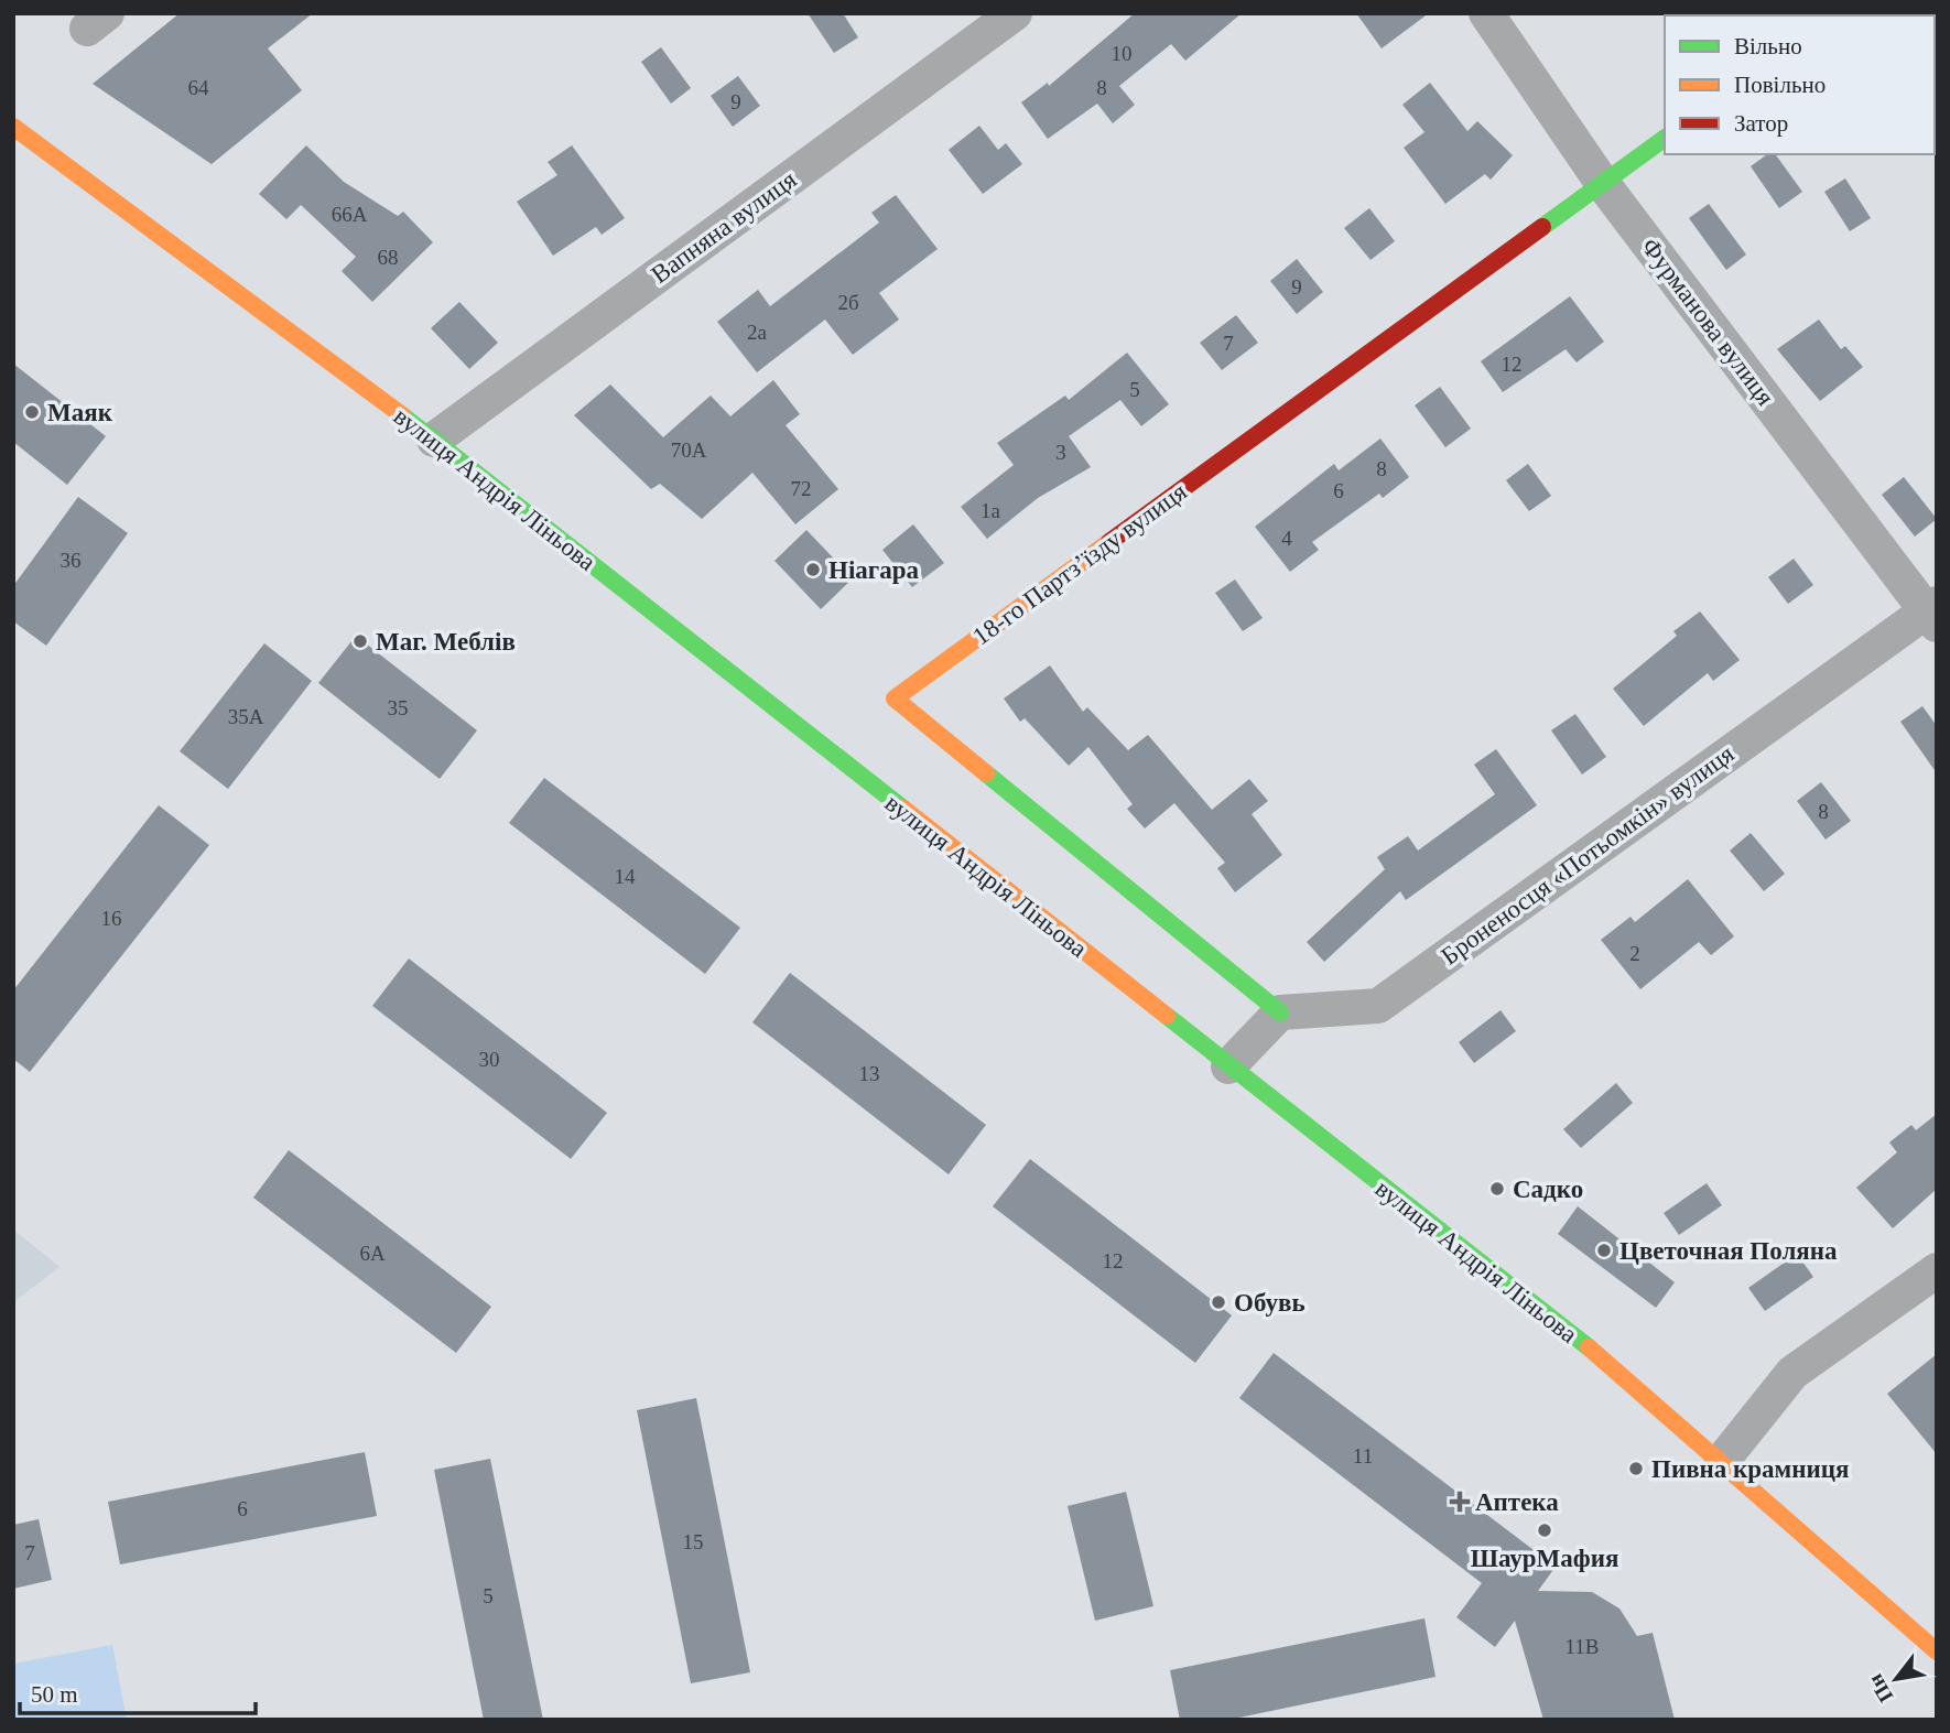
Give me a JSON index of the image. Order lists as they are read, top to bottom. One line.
{"streets":{"main road":["вулиця Андрія Ліньова","18-го Партз’їзду вулиця"],"street":["Вапняна вулиця","Фурманова вулиця","Броненосця «Потьомкін» вулиця"]},"crossings":[["Вапняна вулиця","вулиця Андрія Ліньова"],["Фурманова вулиця","18-го Партз’їзду вулиця"],["Фурманова вулиця","Броненосця «Потьомкін» вулиця"],["18-го Партз’їзду вулиця","Броненосця «Потьомкін» вулиця"]],"places":{"other":["Маяк","Ніагара","Маг. Меблів","Садко","Цветочная Поляна","Обувь","Пивна крамниця","ШаурМафия"],"health":["Аптека"]},"house_numbers":["10","64","8","9","66А","68","9","2б","2а","7","12","5","70А","3","8","72","6","1а","4","36","35","35А","8","14","16","2","30","13","6А","12","11","6","15","7","5","11В"],"legend":["Вільно","Повільно","Затор"],"scale_bar":"50 m","north":"bottom left"}
